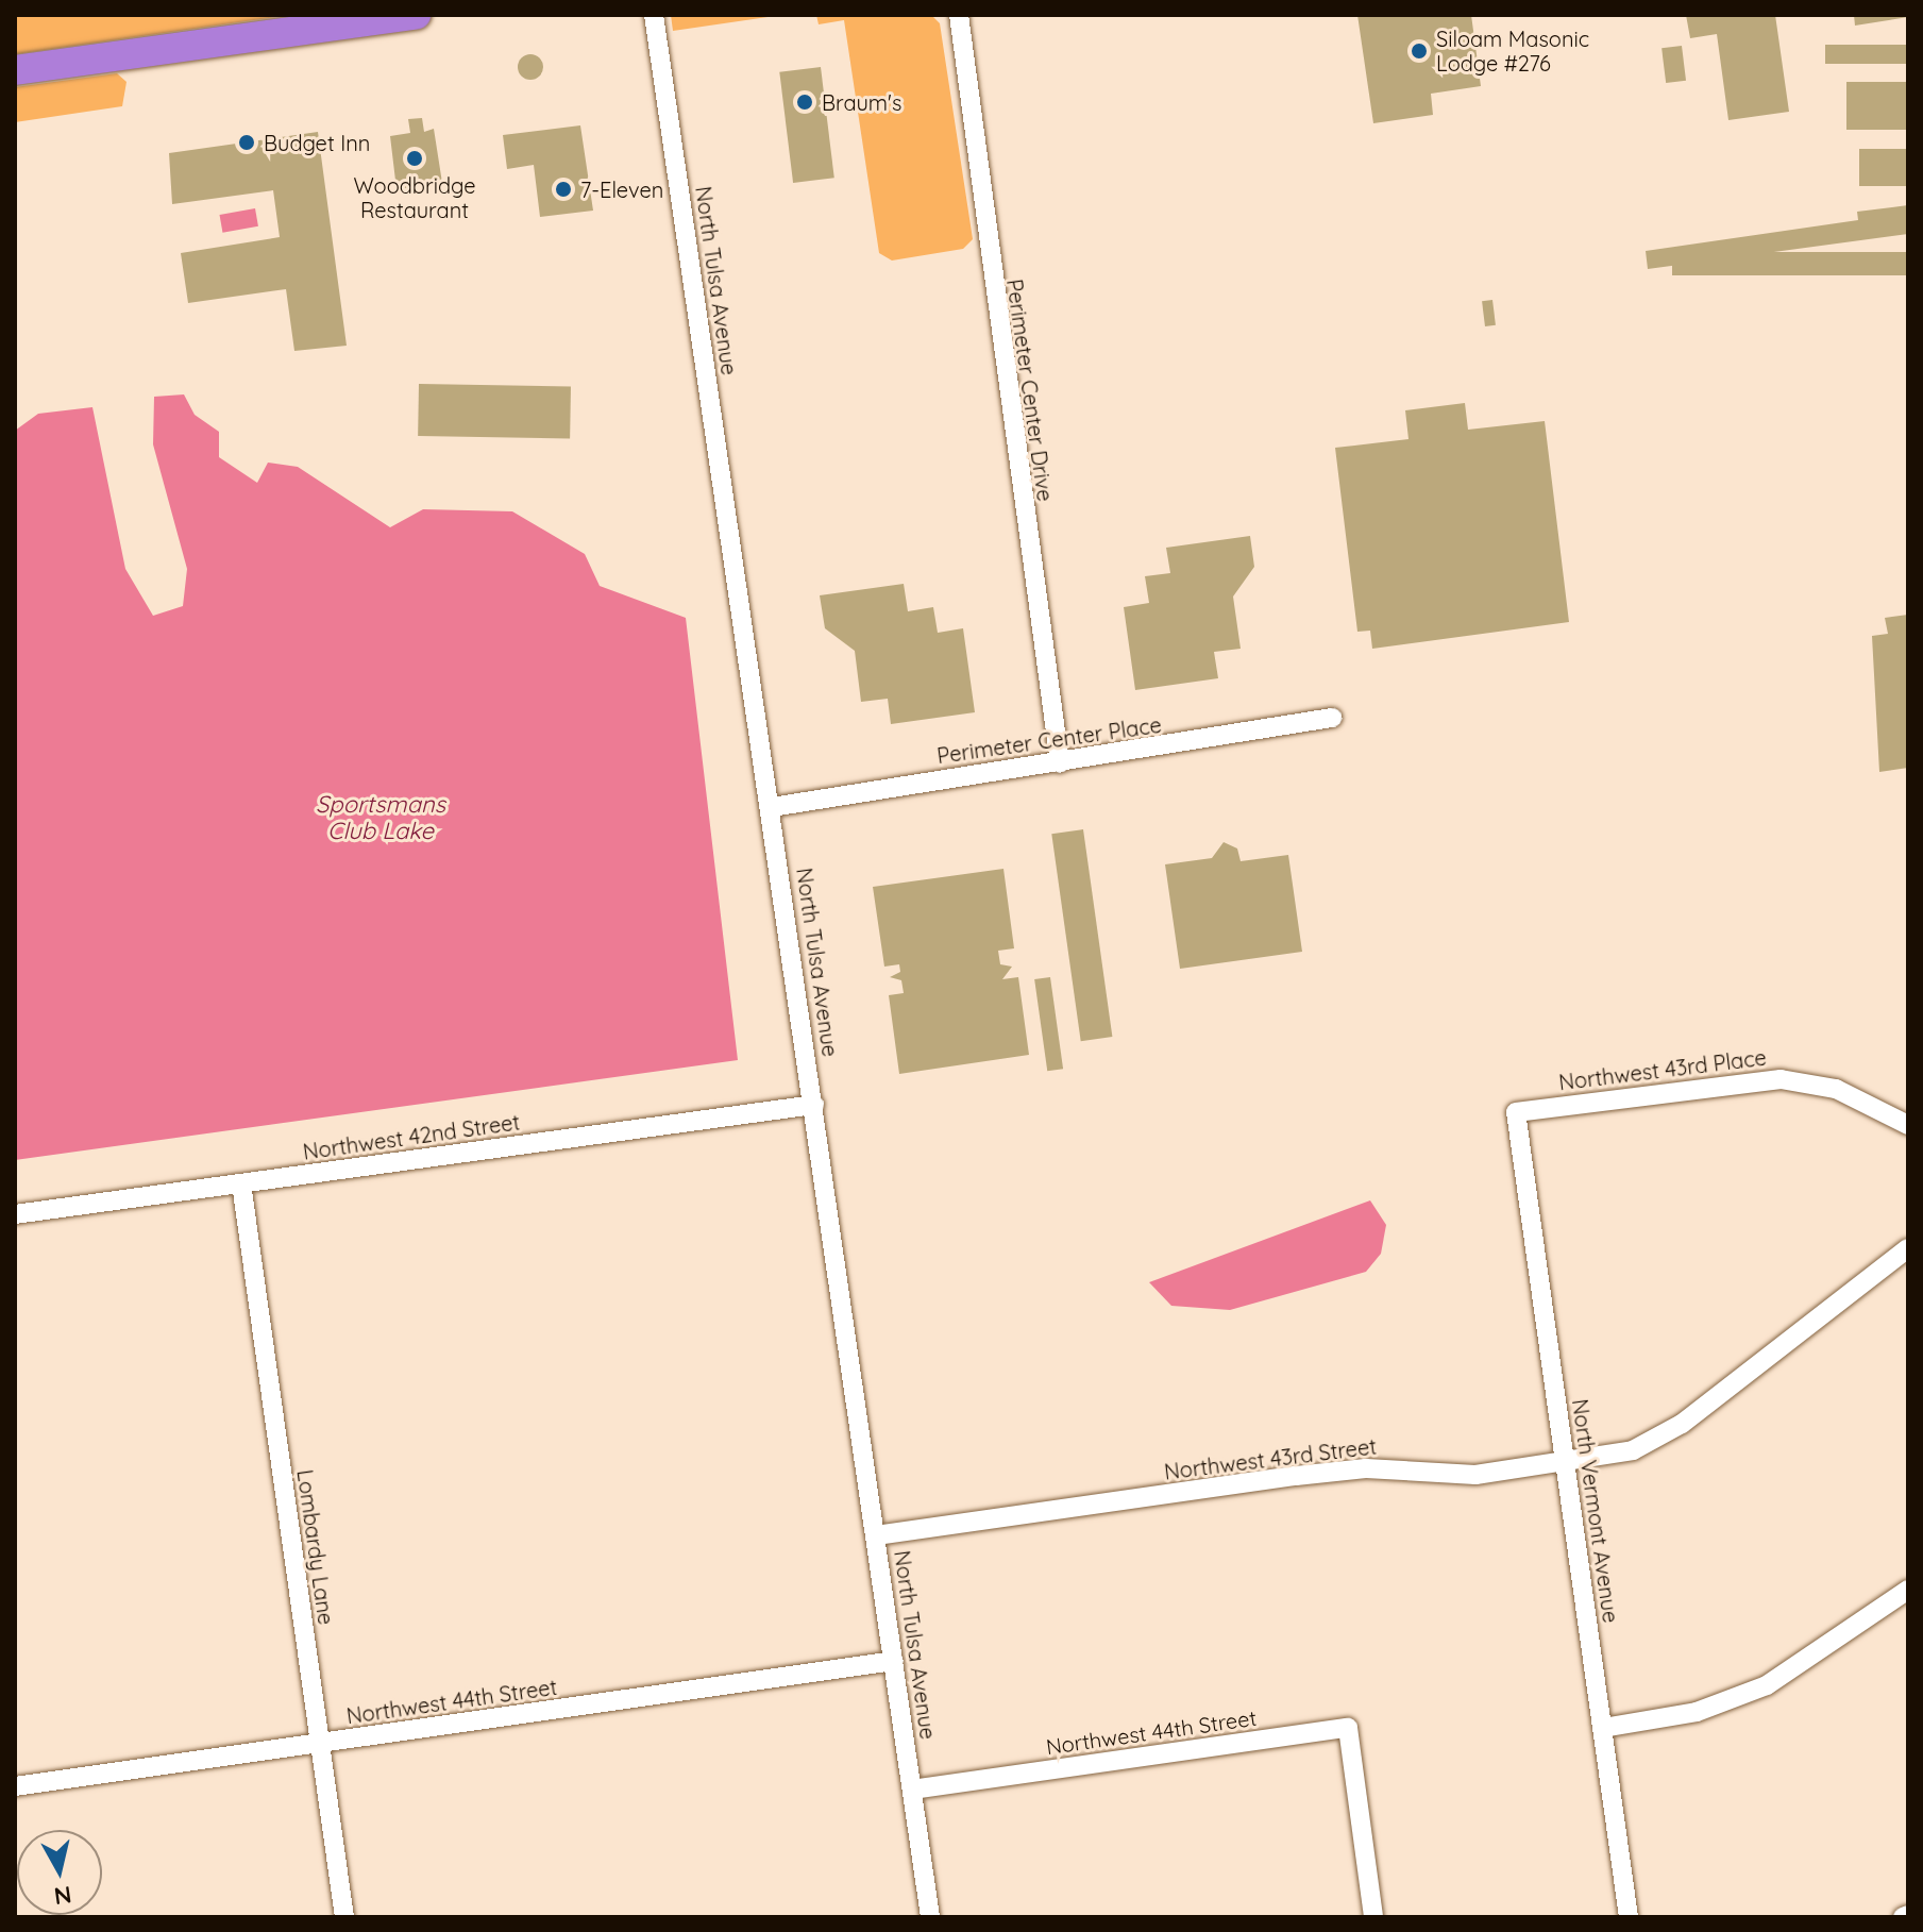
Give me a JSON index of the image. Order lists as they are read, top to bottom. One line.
{"streets":{"street":["North Tulsa Avenue","Perimeter Center Drive","Perimeter Center Place","Northwest 43rd Place","Northwest 42nd Street","Northwest 43rd Street","North Vermont Avenue","Lombardy Lane","Northwest 44th Street"]},"crossings":[["North Tulsa Avenue","Perimeter Center Place"],["North Tulsa Avenue","Northwest 42nd Street"],["North Tulsa Avenue","Northwest 43rd Street"],["North Tulsa Avenue","Northwest 44th Street"],["Perimeter Center Drive","Perimeter Center Place"],["Northwest 43rd Place","North Vermont Avenue"],["Northwest 42nd Street","Lombardy Lane"],["Northwest 43rd Street","North Vermont Avenue"],["Lombardy Lane","Northwest 44th Street"]],"water":["Sportsmans Club Lake"],"places":["Siloam Masonic Lodge #276","Braum's","Budget Inn","Woodbridge Restaurant","7-Eleven"],"north":"bottom"}
